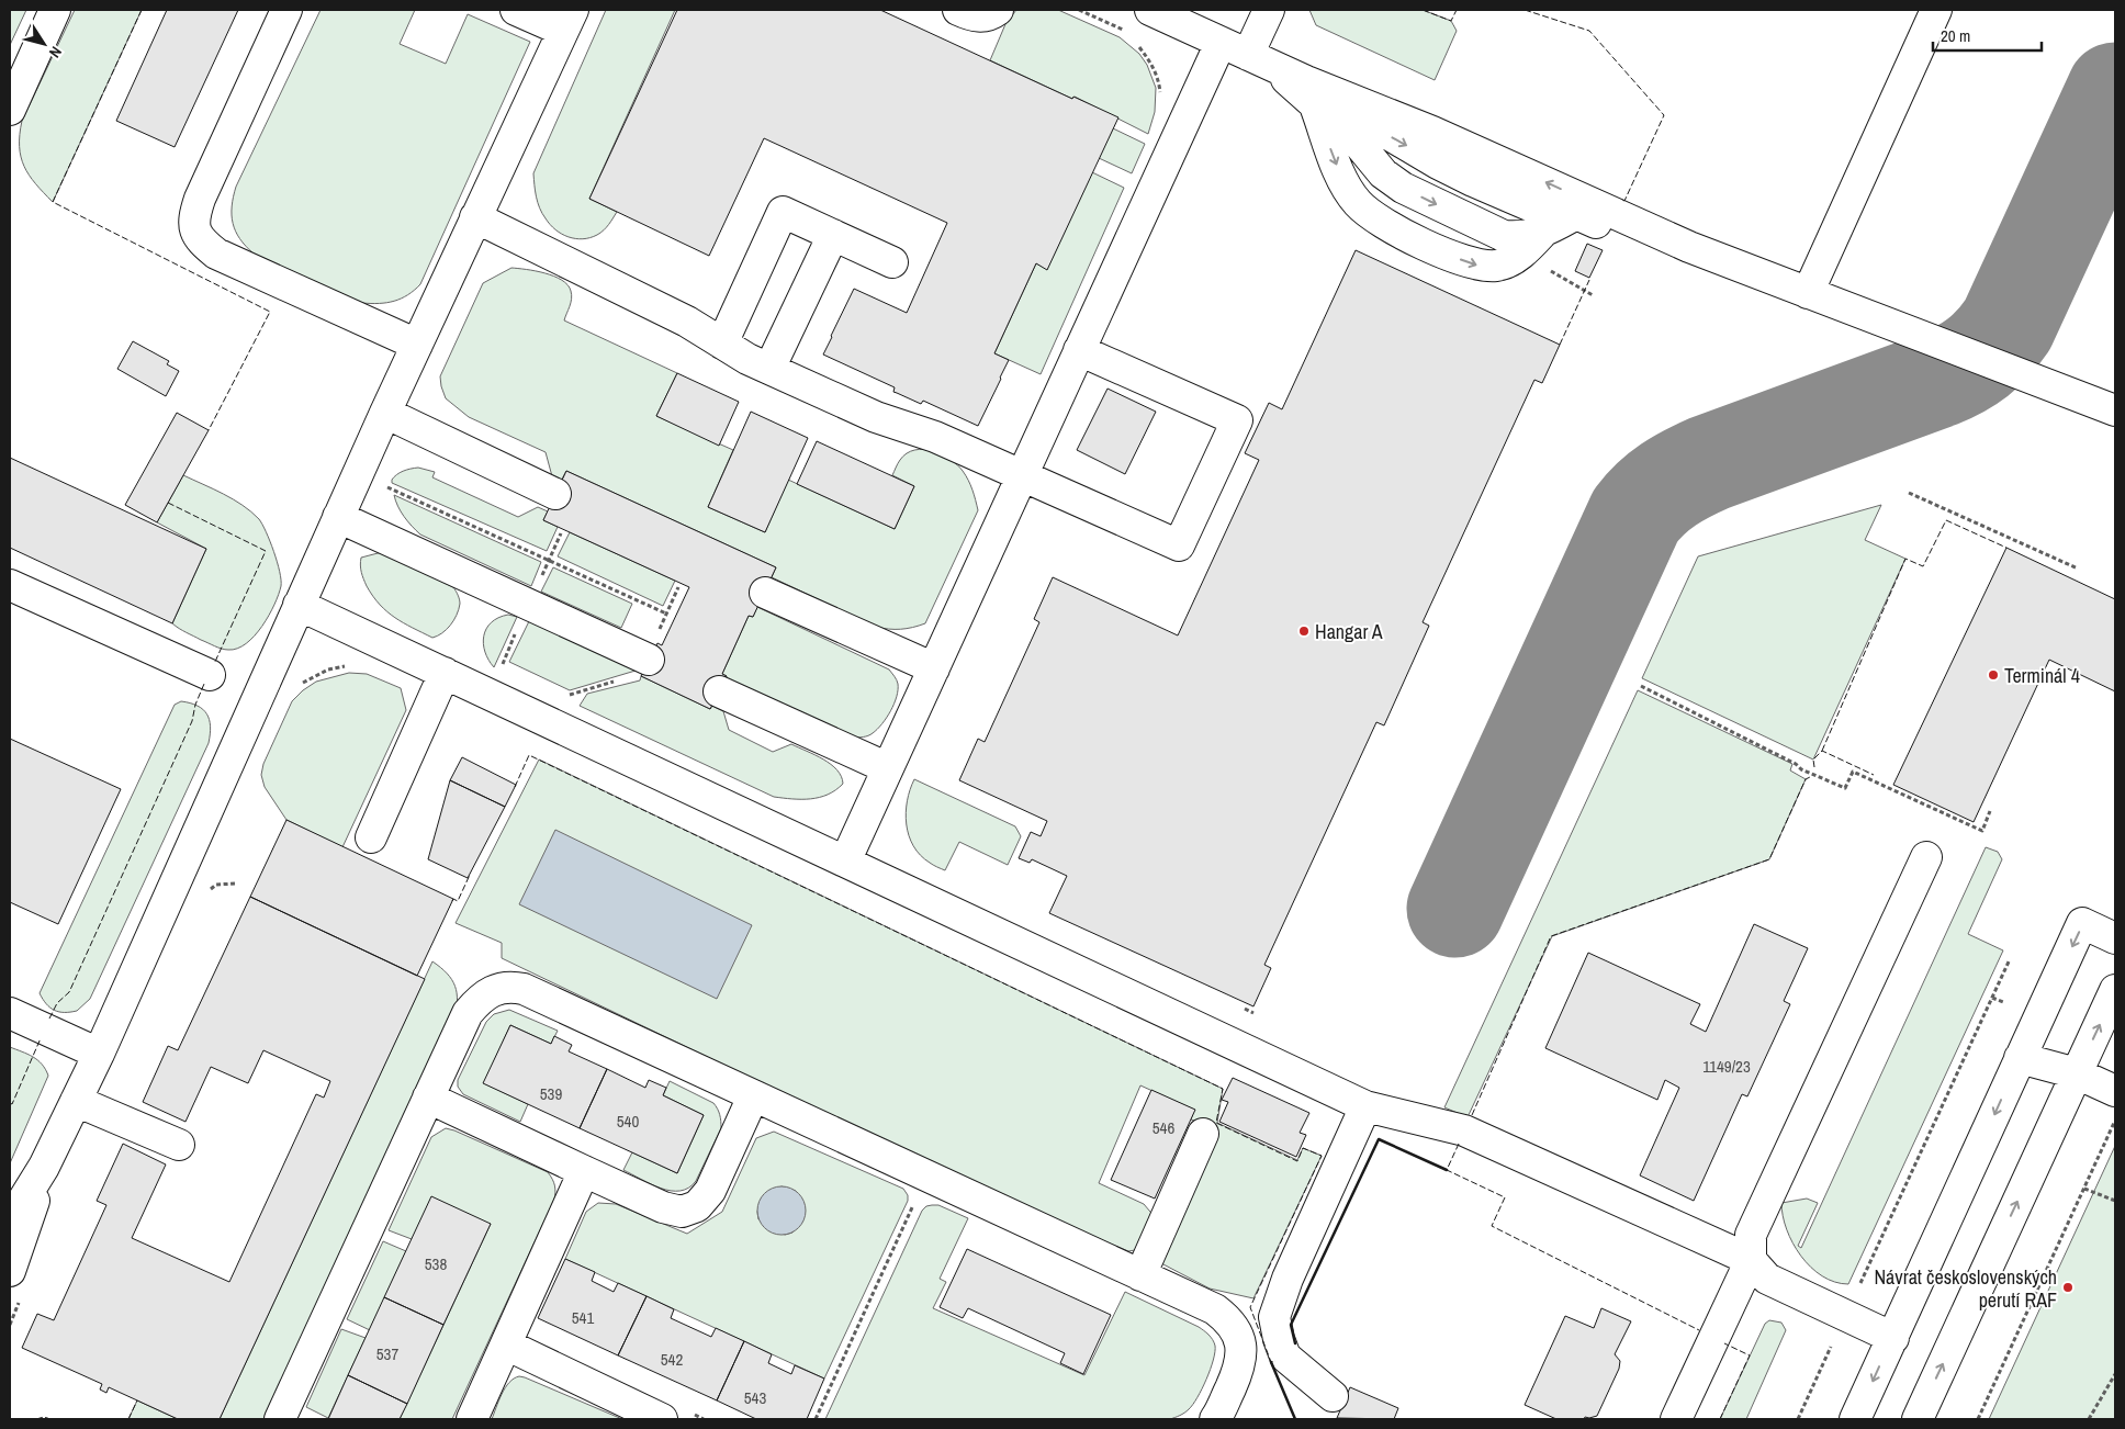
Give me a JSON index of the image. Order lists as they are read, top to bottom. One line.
{"places":["Hangar A","Terminál 4","Návrat československých perutí RAF"],"house_numbers":["1149/23","539","540","546","538","541","537","542","543"],"scale_bar":"20 m","north":"bottom right"}
